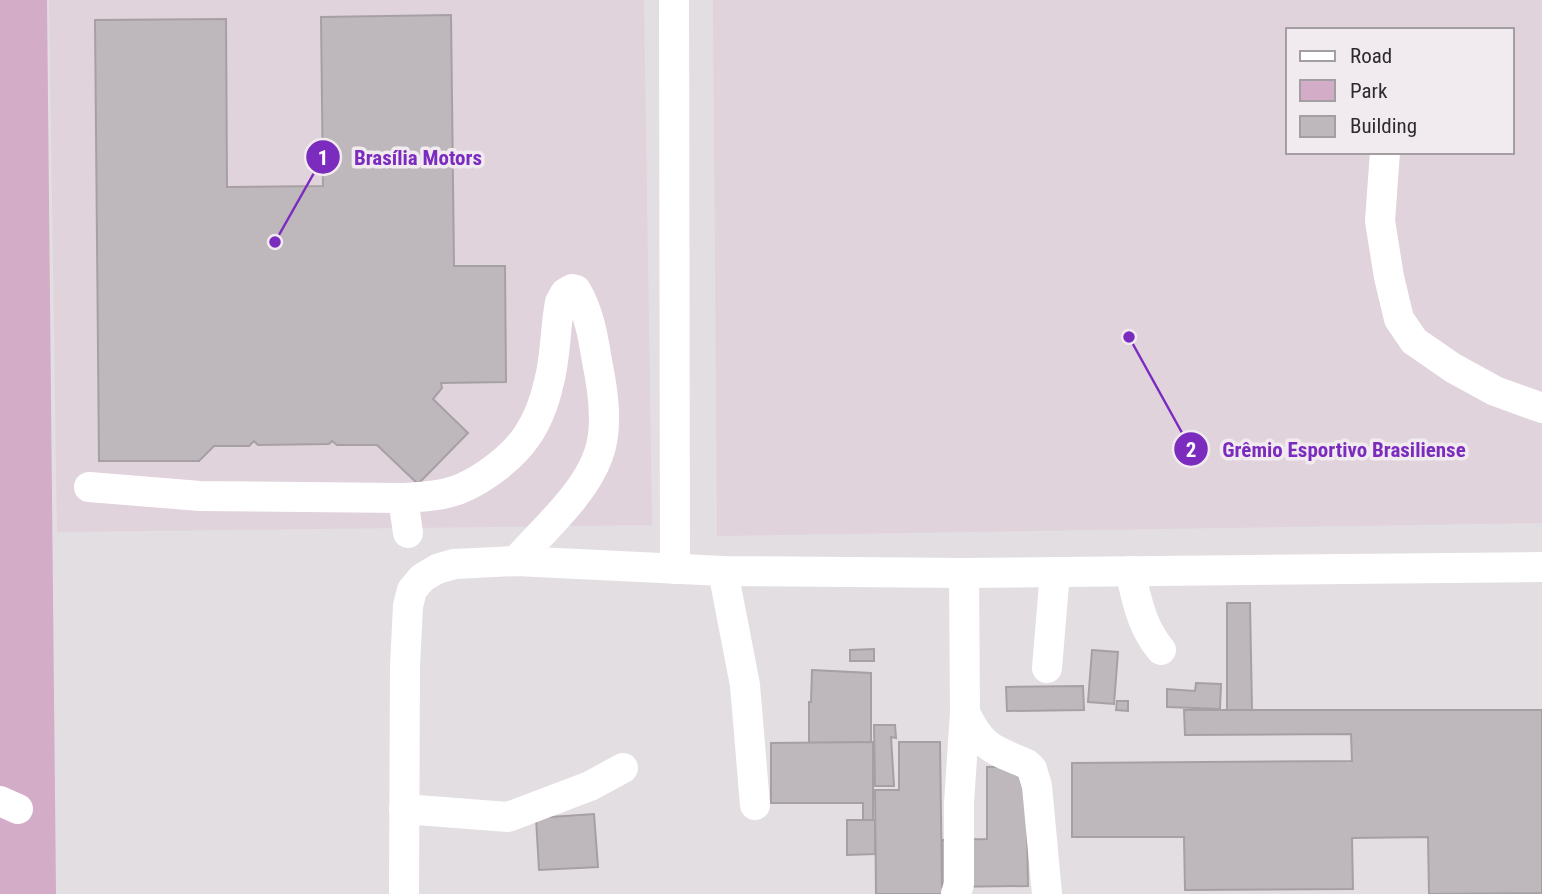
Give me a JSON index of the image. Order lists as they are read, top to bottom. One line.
{"places":["Brasília Motors","Grêmio Esportivo Brasiliense"],"legend":["Road","Park","Building"]}
